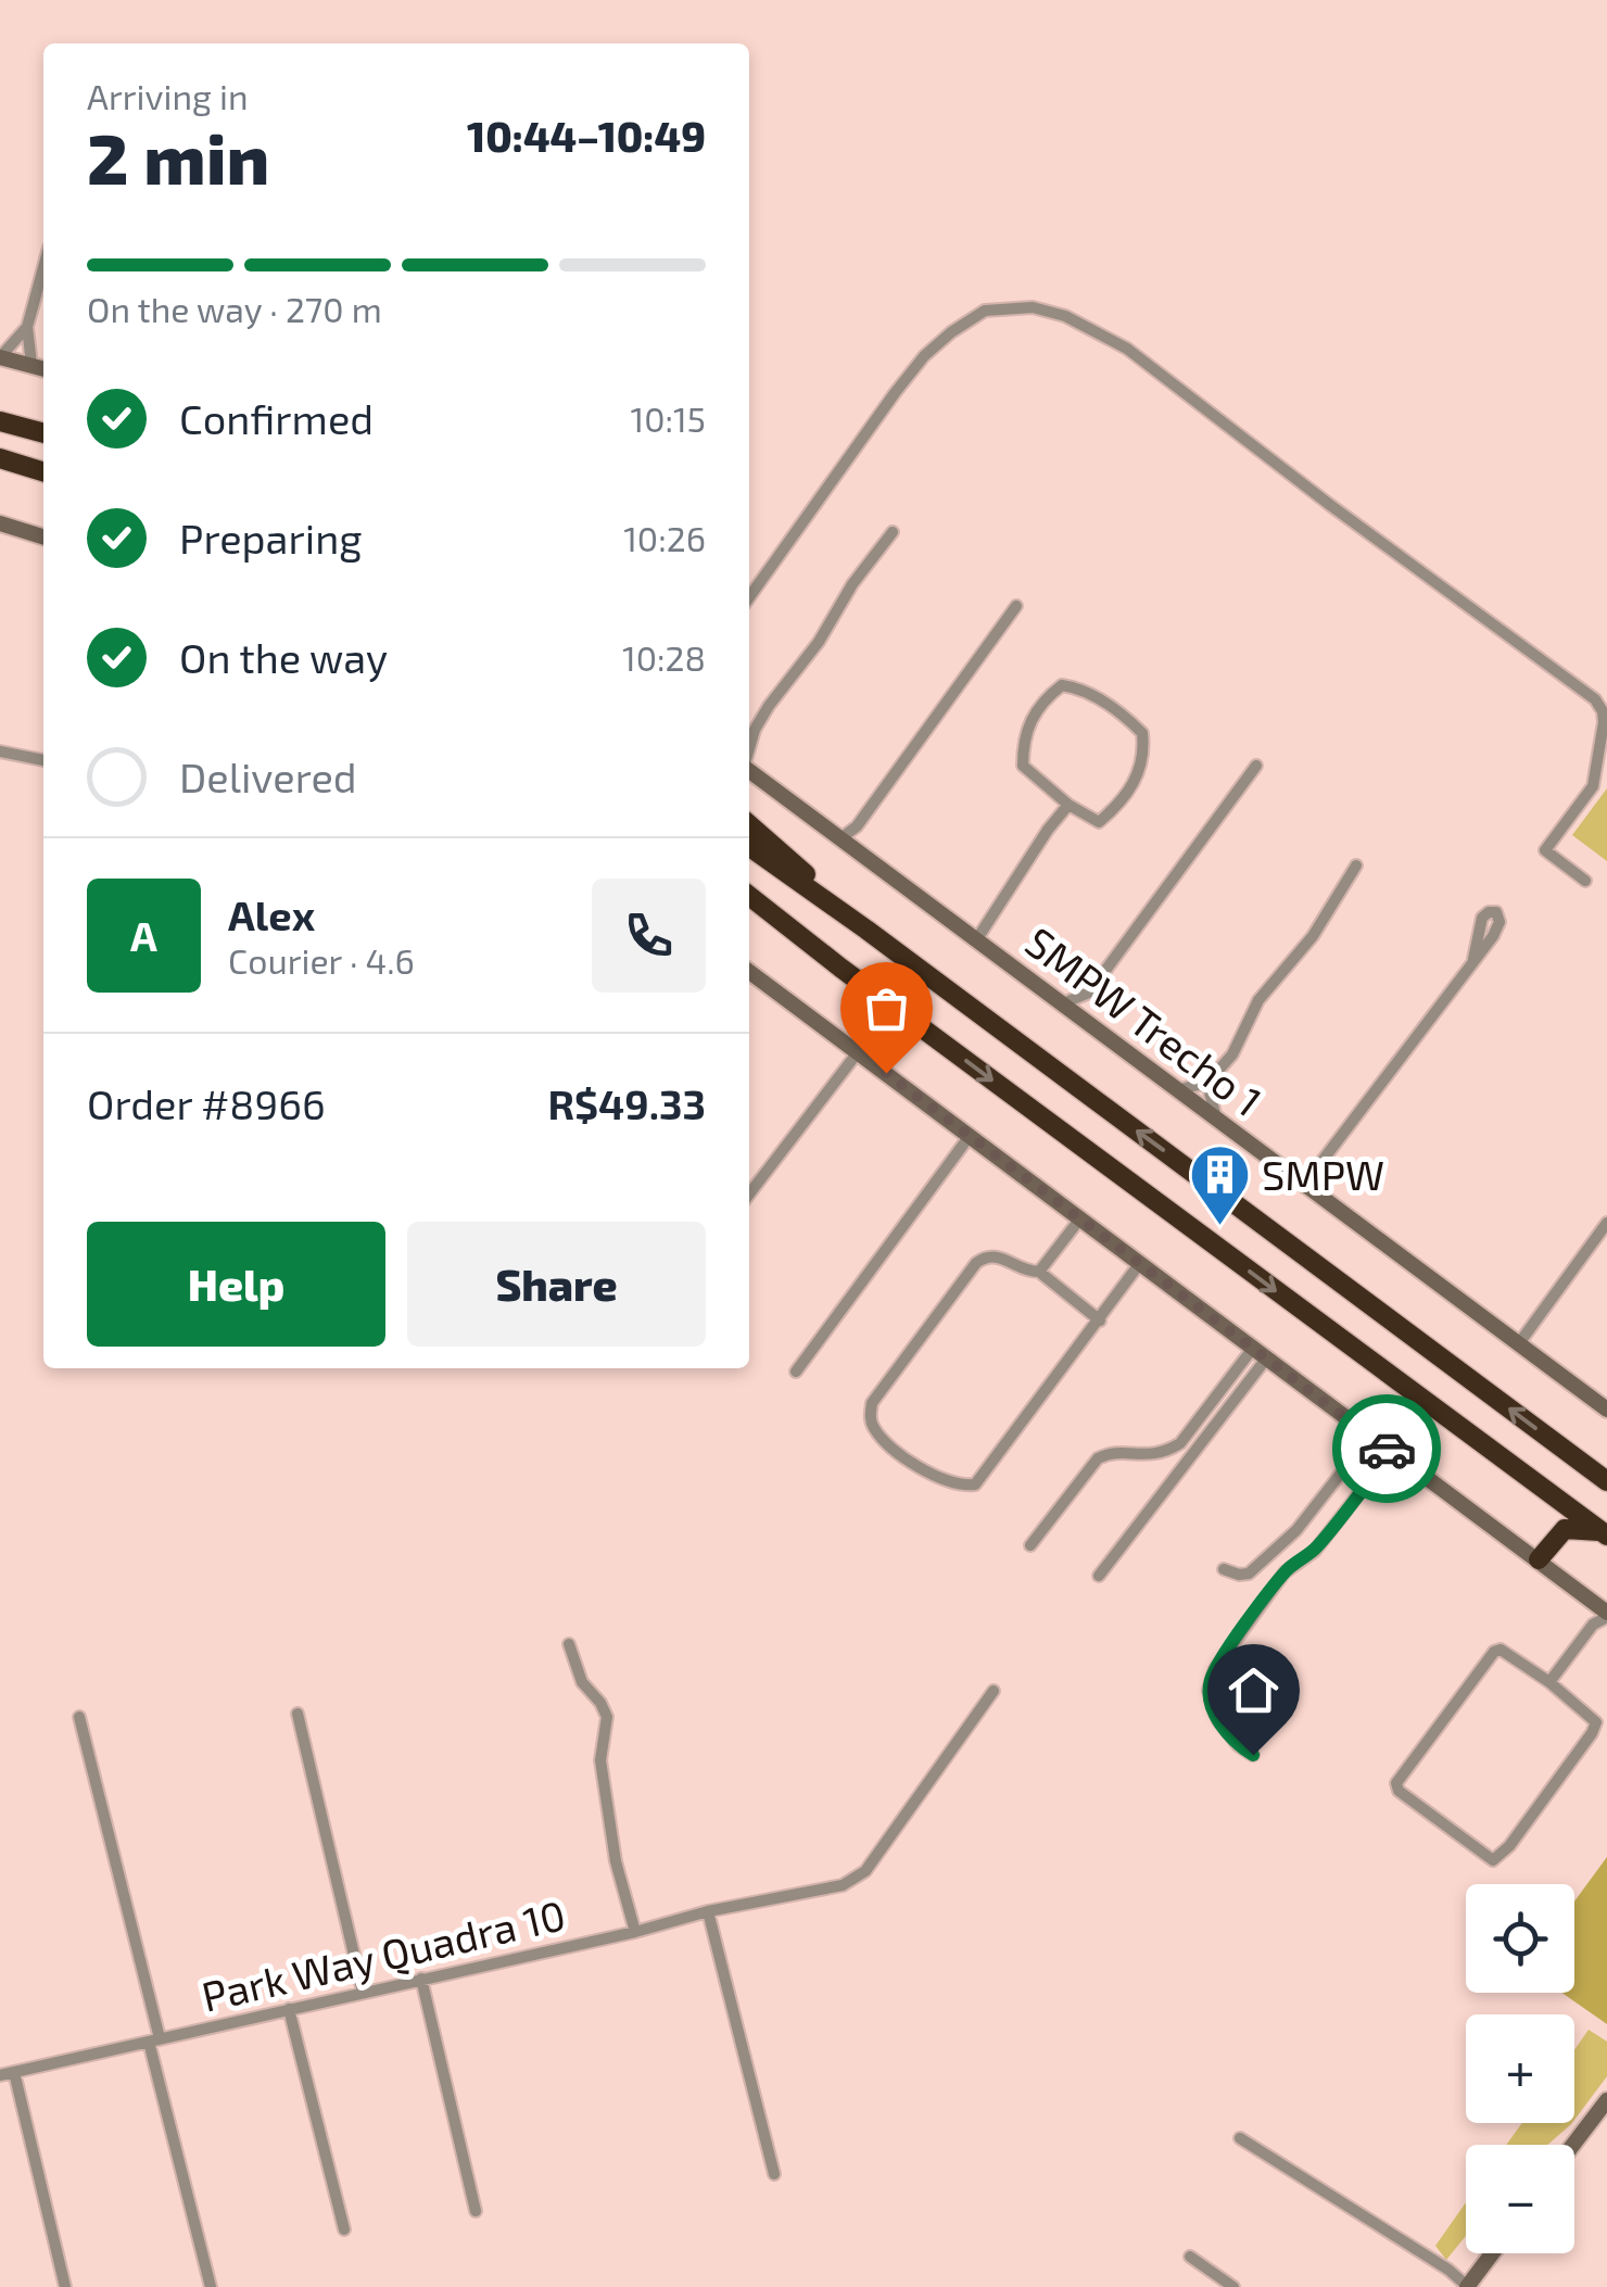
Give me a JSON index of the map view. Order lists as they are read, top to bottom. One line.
{"streets":{"street":["SMPW Trecho 1","Park Way Quadra 10"]},"places":{"building":["SMPW"]},"page":{"heading":["2 min","Arriving in","10:44–10:49"],"panel":["Alex","Courier · 4.6","Order #8966","R$49.33"],"bar":"On the way · 270 m","list":[["Confirmed","10:15"],["Preparing","10:26"],["On the way","10:28"],"Delivered"],"round":"A","buttons":["Help","Share"],"map_buttons":["+","−"]}}
